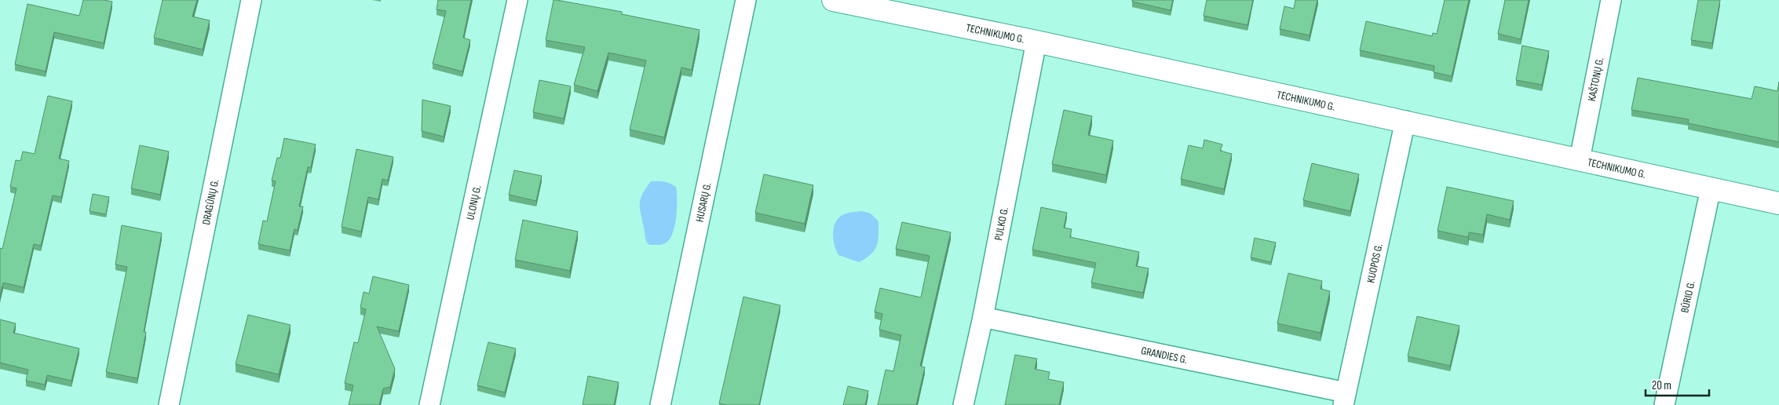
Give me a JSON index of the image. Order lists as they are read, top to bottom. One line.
{"streets":{"street":["TECHNIKUMO G.","KAŠTONŲ G.","DRAGŪNŲ G.","ULONŲ G.","HUSARŲ G.","PULKO G.","KUOPOS G.","BŪRIO G.","GRANDIES G."]},"crossings":[["TECHNIKUMO G.","KAŠTONŲ G."],["TECHNIKUMO G.","PULKO G."],["TECHNIKUMO G.","KUOPOS G."],["TECHNIKUMO G.","BŪRIO G."],["PULKO G.","GRANDIES G."],["KUOPOS G.","GRANDIES G."]],"scale_bar":"20 m"}
